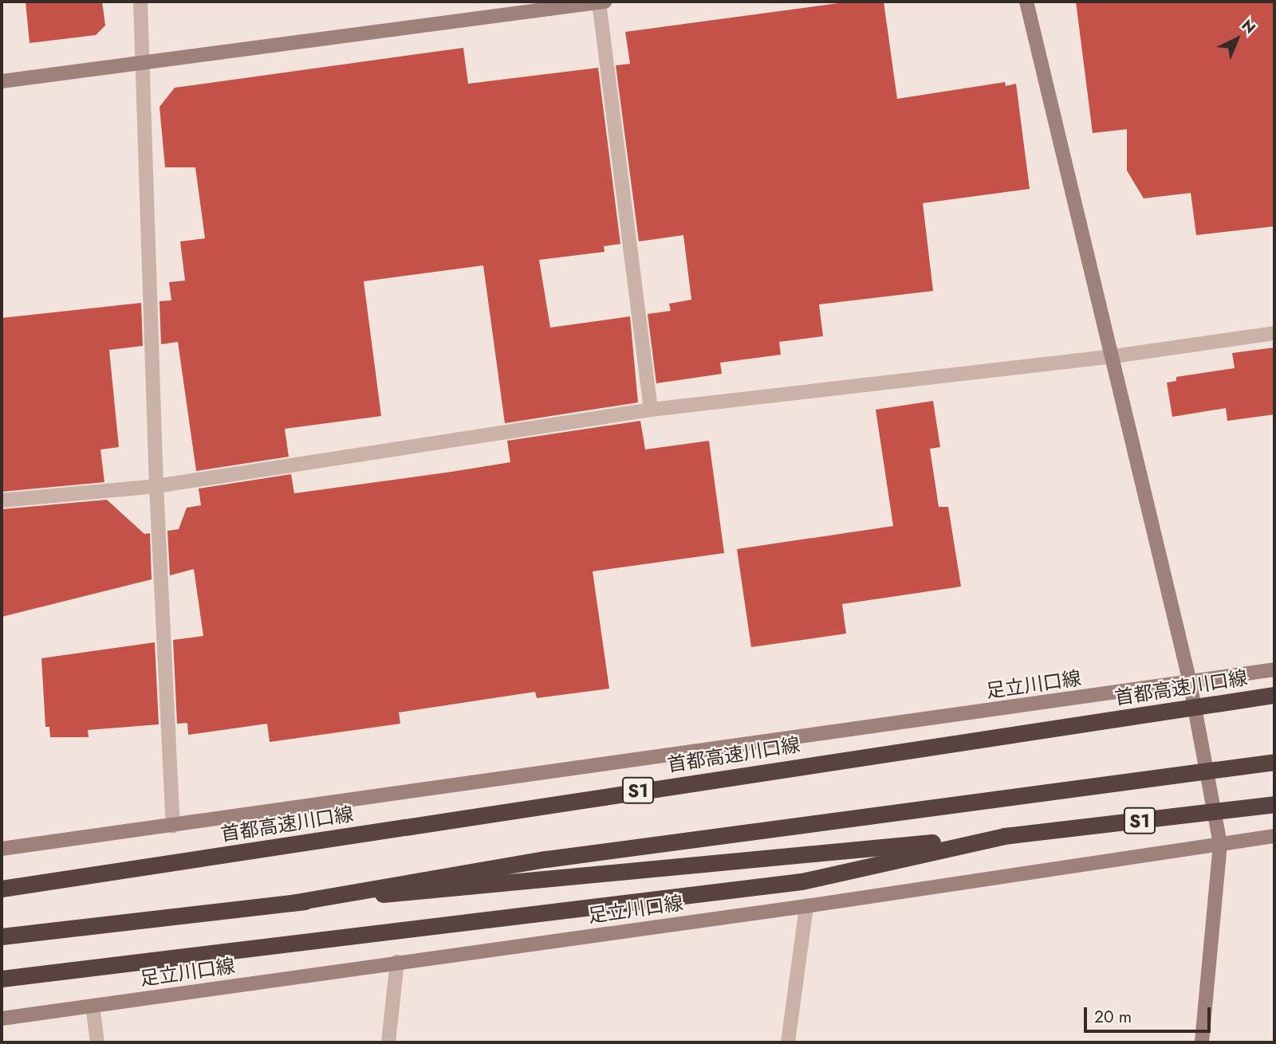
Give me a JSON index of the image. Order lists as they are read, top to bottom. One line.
{"streets":{"highway":["首都高速川口線","S1"],"main road":["足立川口線"]},"scale_bar":"20 m","north":"top right"}
